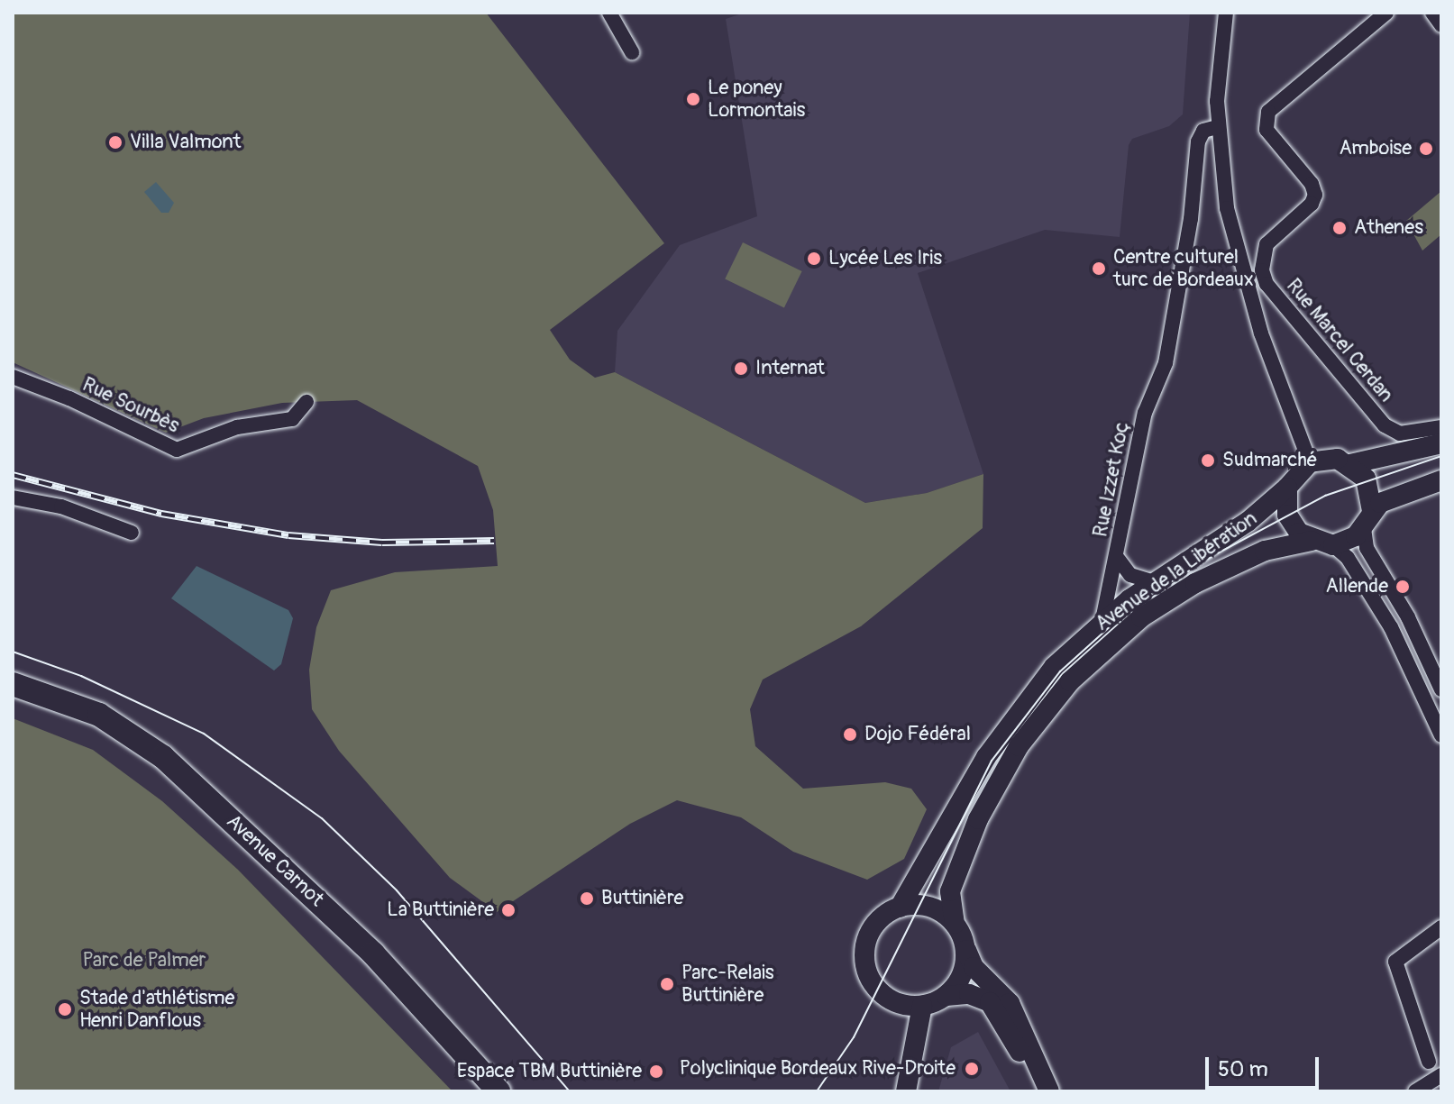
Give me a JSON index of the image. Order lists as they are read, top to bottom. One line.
{"streets":{"main road":["Avenue Carnot"],"street":["Rue Marcel Cerdan","Rue Sourbès","Rue Izzet Koç","Avenue de la Libération"]},"crossings":[["Rue Izzet Koç","Avenue de la Libération"]],"parks":["Parc de Palmer"],"places":["Le poney Lormontais","Villa Valmont","Amboise","Athenes","Lycée Les Iris","Centre culturel turc de Bordeaux","Internat","Sudmarché","Allende","Dojo Fédéral","Buttinière","La Buttinière","Parc-Relais Buttinière","Stade d'athlétisme Henri Danflous","Polyclinique Bordeaux Rive-Droite","Espace TBM Buttinière"],"scale_bar":"50 m"}
